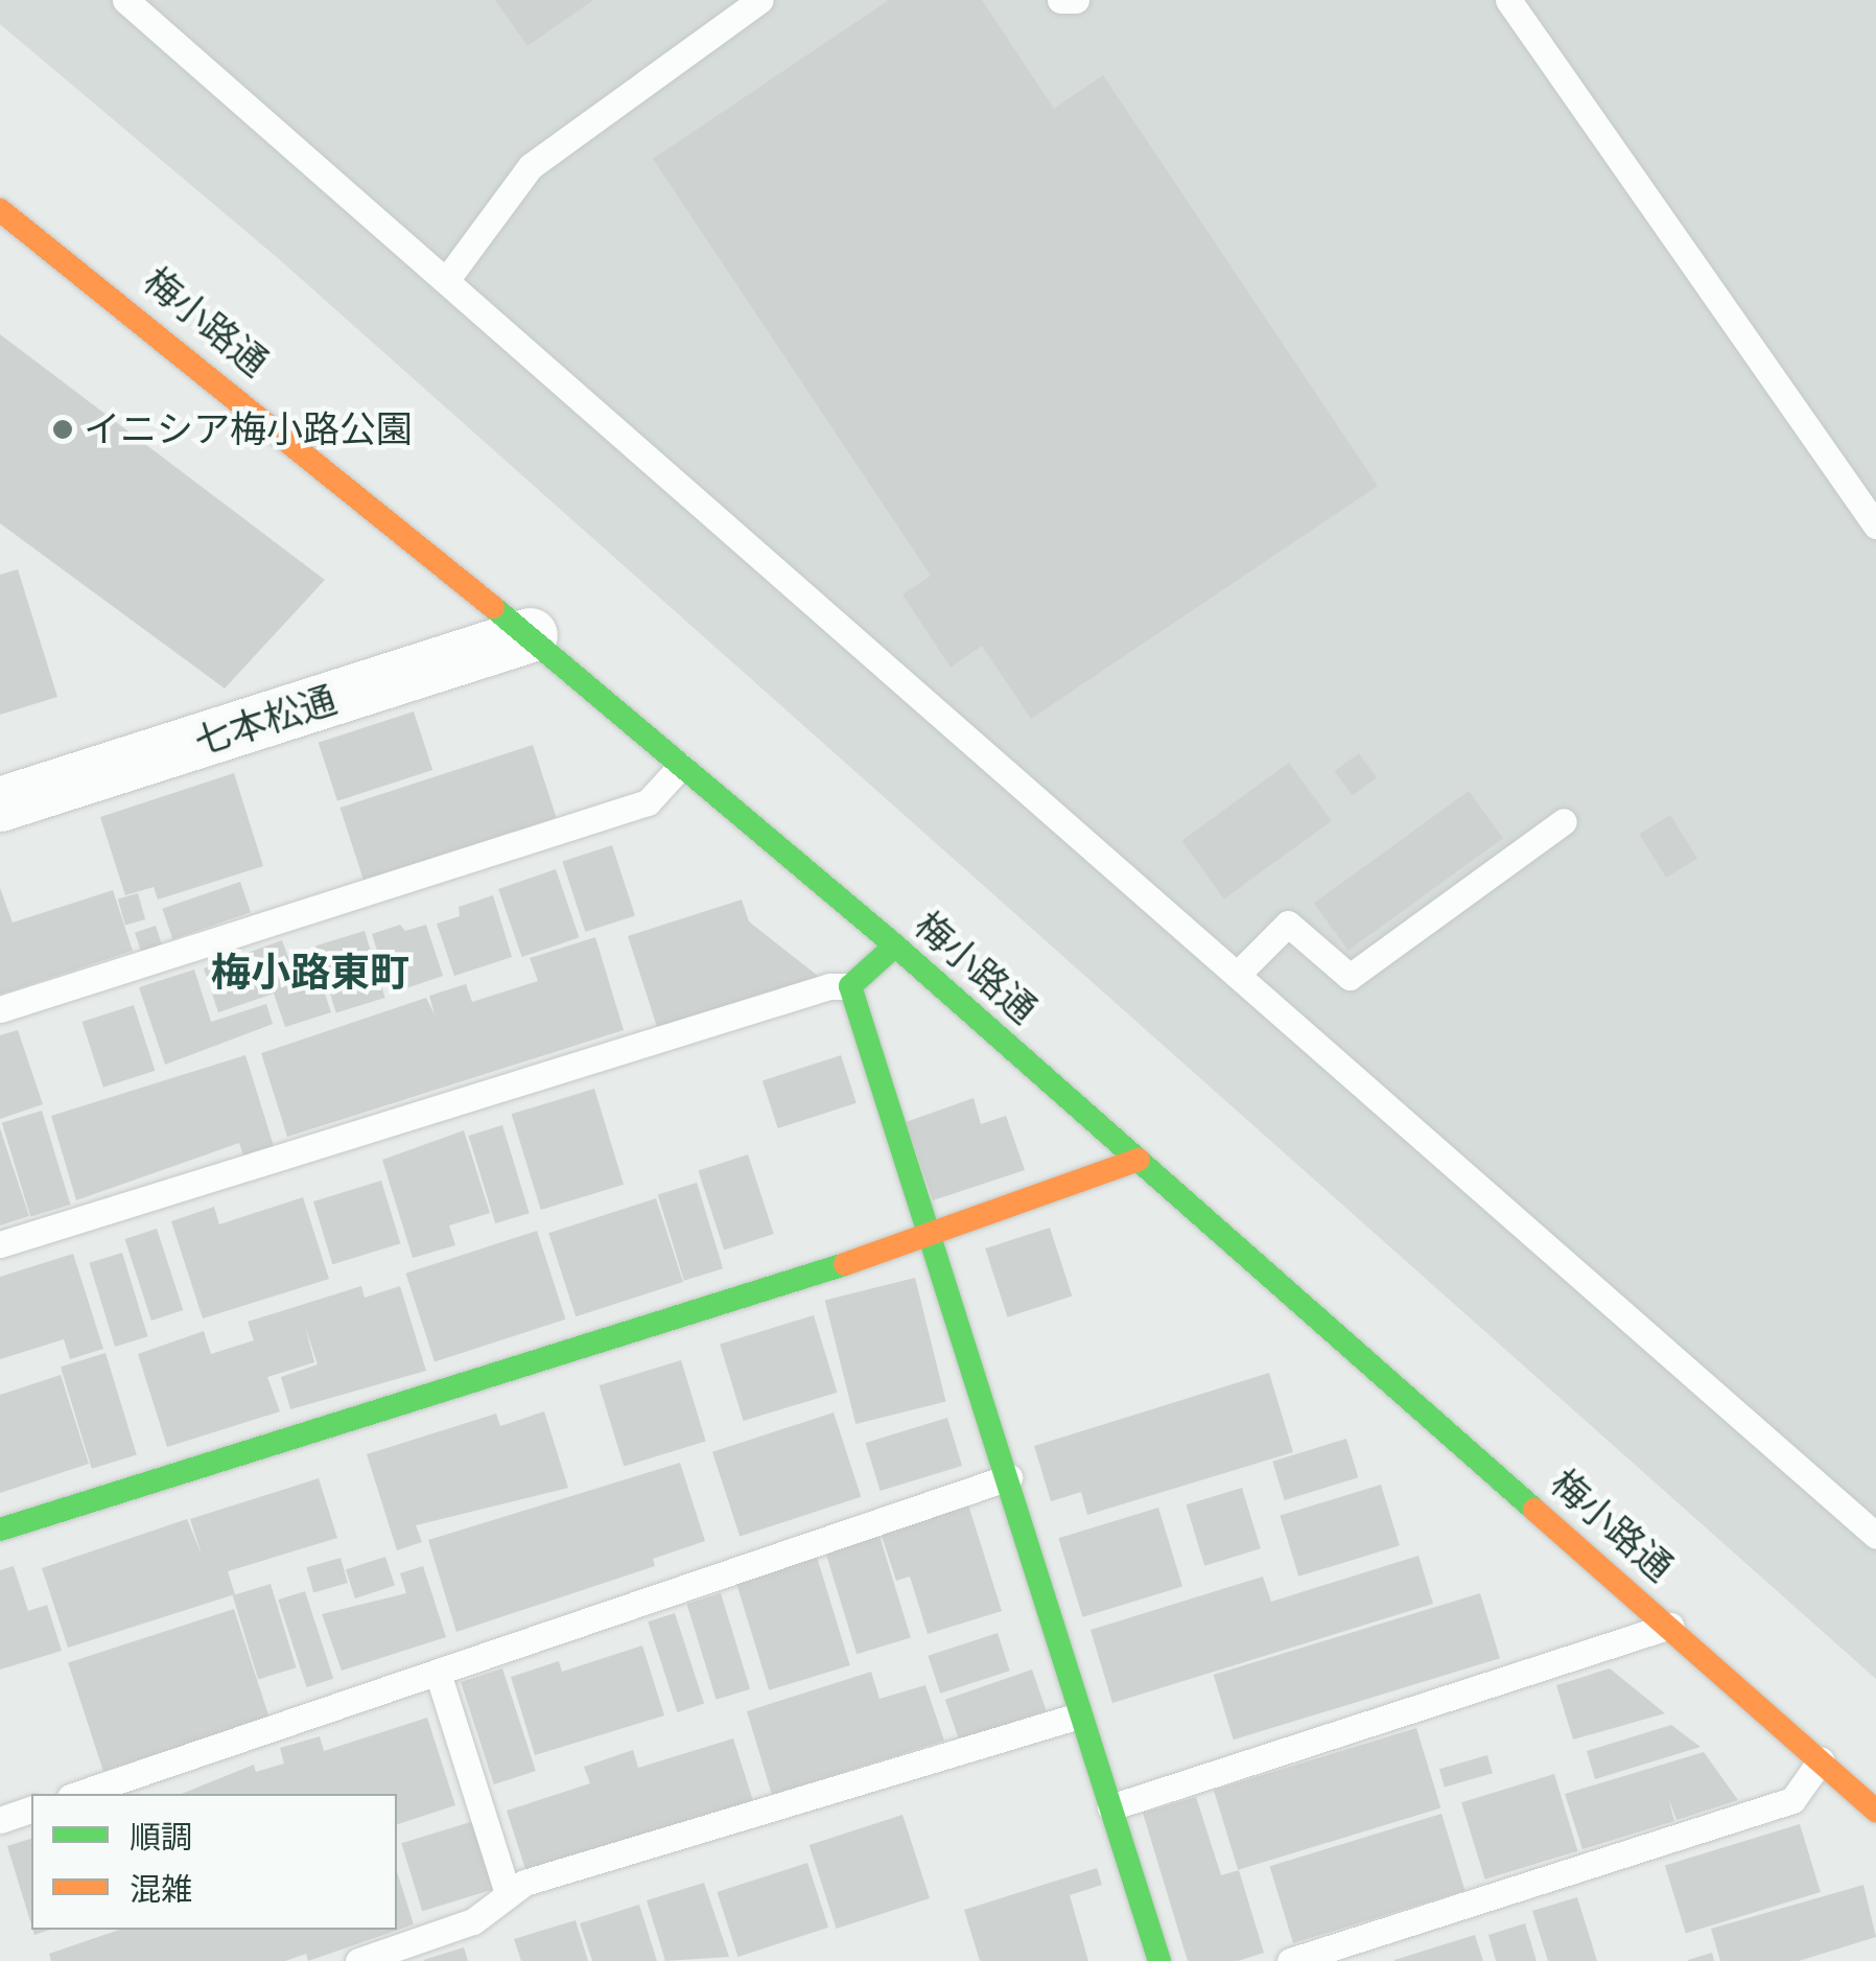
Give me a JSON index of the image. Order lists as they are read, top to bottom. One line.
{"streets":{"street":["梅小路通","七本松通"]},"crossings":[["梅小路通","七本松通"]],"districts":["梅小路東町"],"places":["イニシア梅小路公園"],"legend":["順調","混雑"]}
